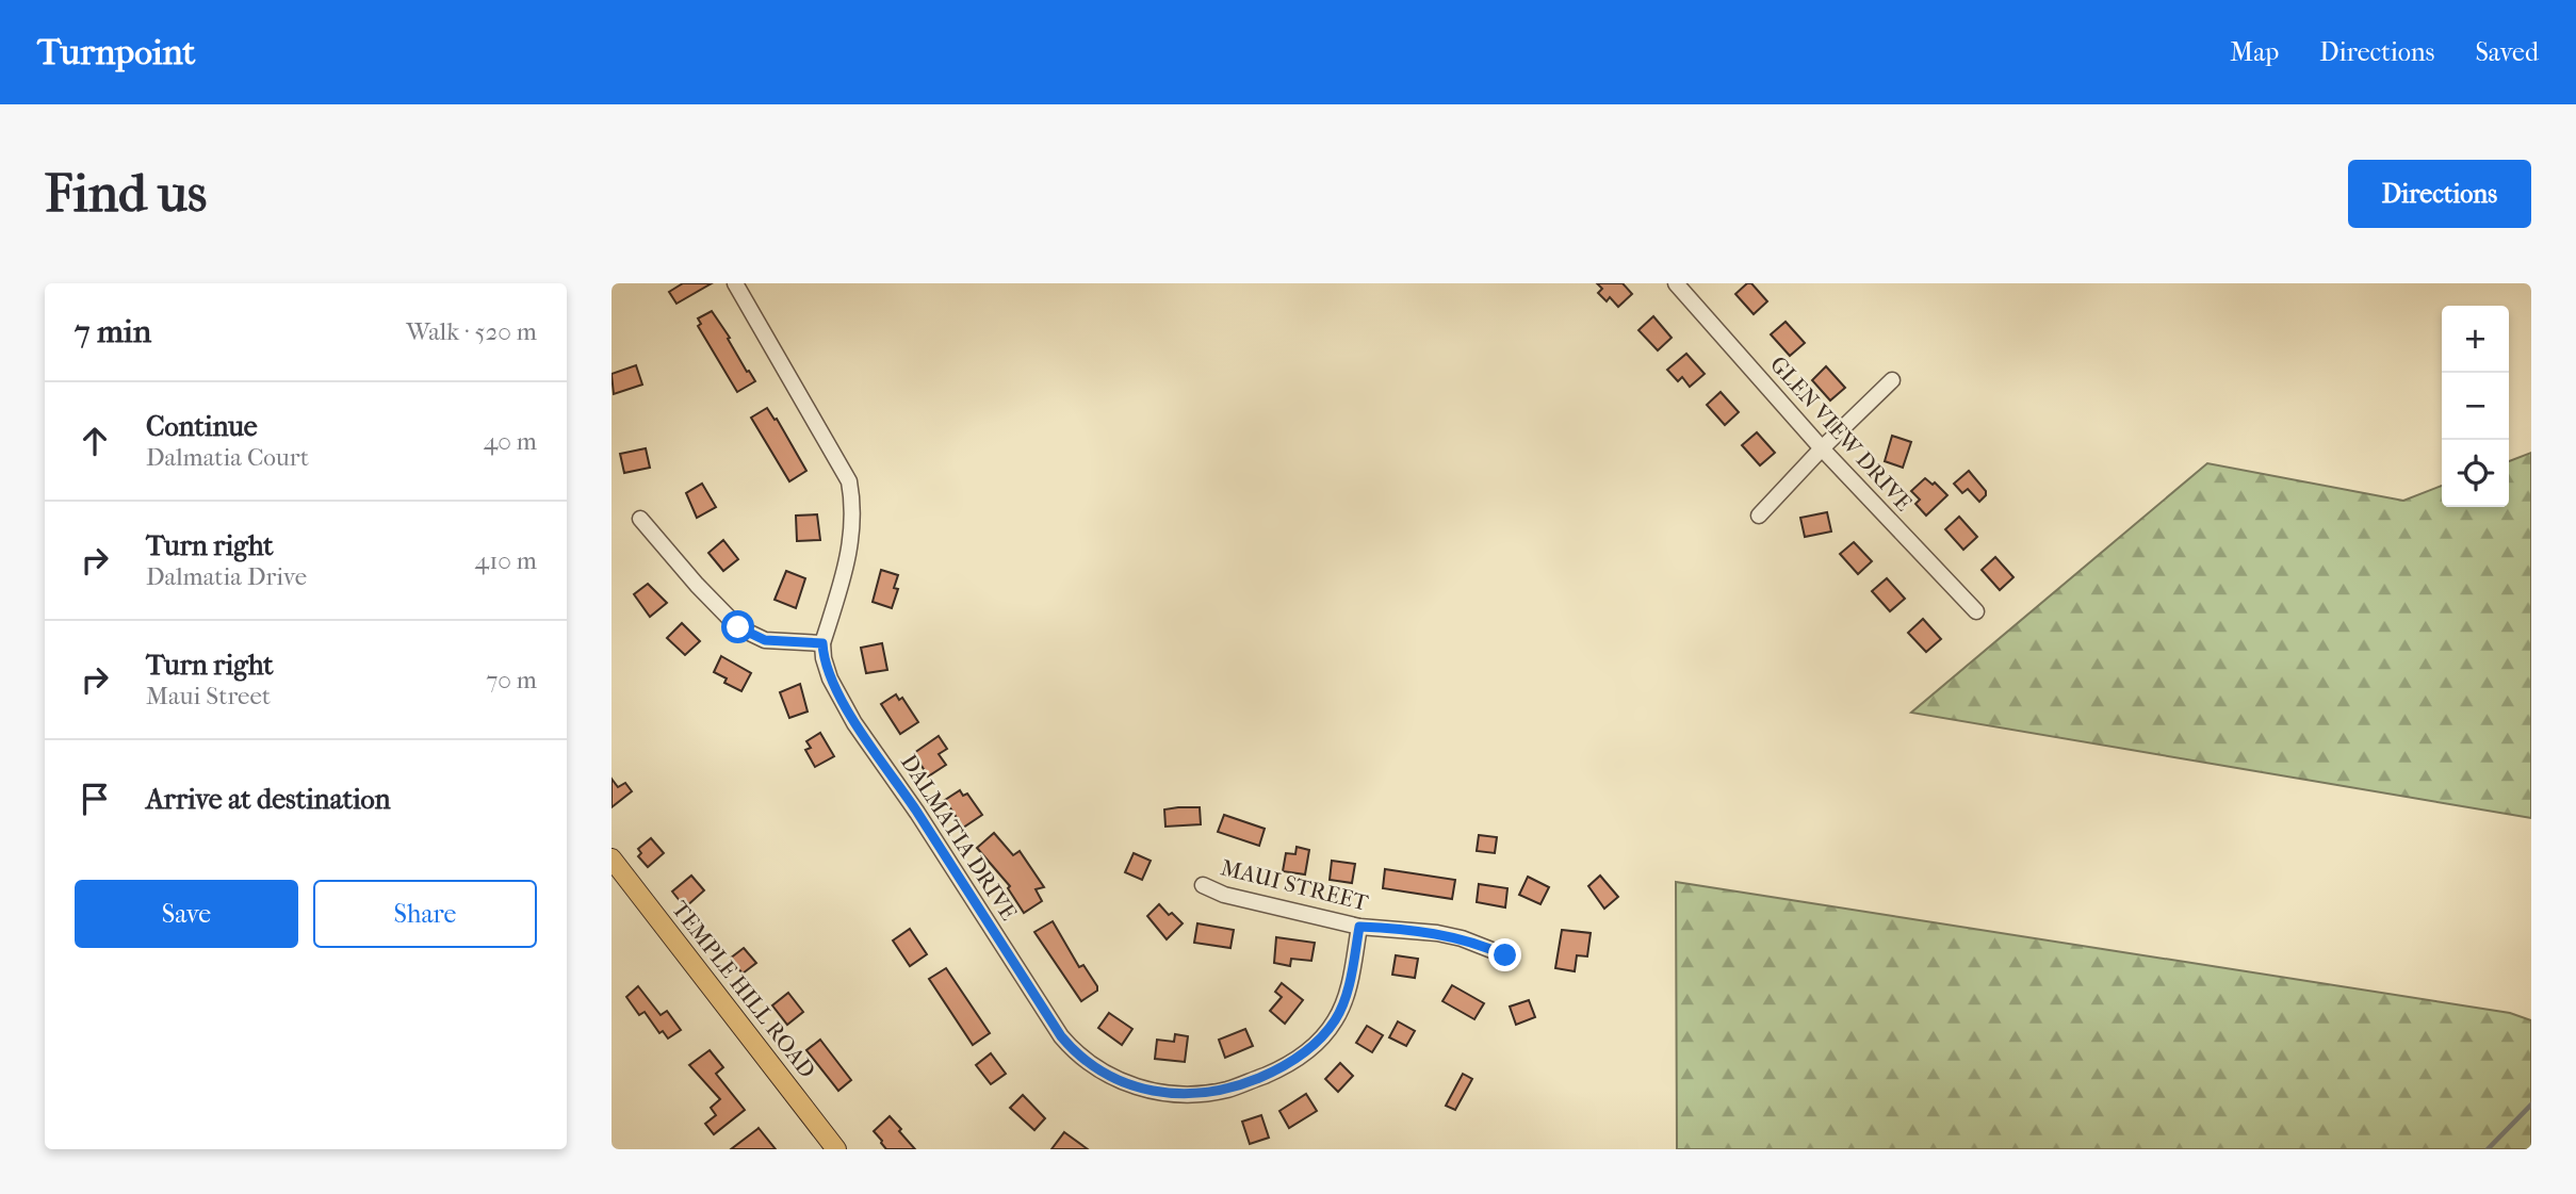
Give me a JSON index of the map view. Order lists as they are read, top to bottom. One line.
{"streets":{"main road":["TEMPLE HILL ROAD"],"street":["GLEN VIEW DRIVE","DALMATIA DRIVE","MAUI STREET"]},"crossings":[["DALMATIA DRIVE","MAUI STREET"]],"page":{"header":"Turnpoint","nav":["Map","Directions","Saved"],"buttons":["Directions",["Save","Share"]],"title":"Find us","heading":["7 min","Walk · 520 m"],"map_buttons":["+","−"],"list":[["Continue","Dalmatia Court","40 m"],["Turn right","Dalmatia Drive","410 m"],["Turn right","Maui Street","70 m"],"Arrive at destination"]}}
